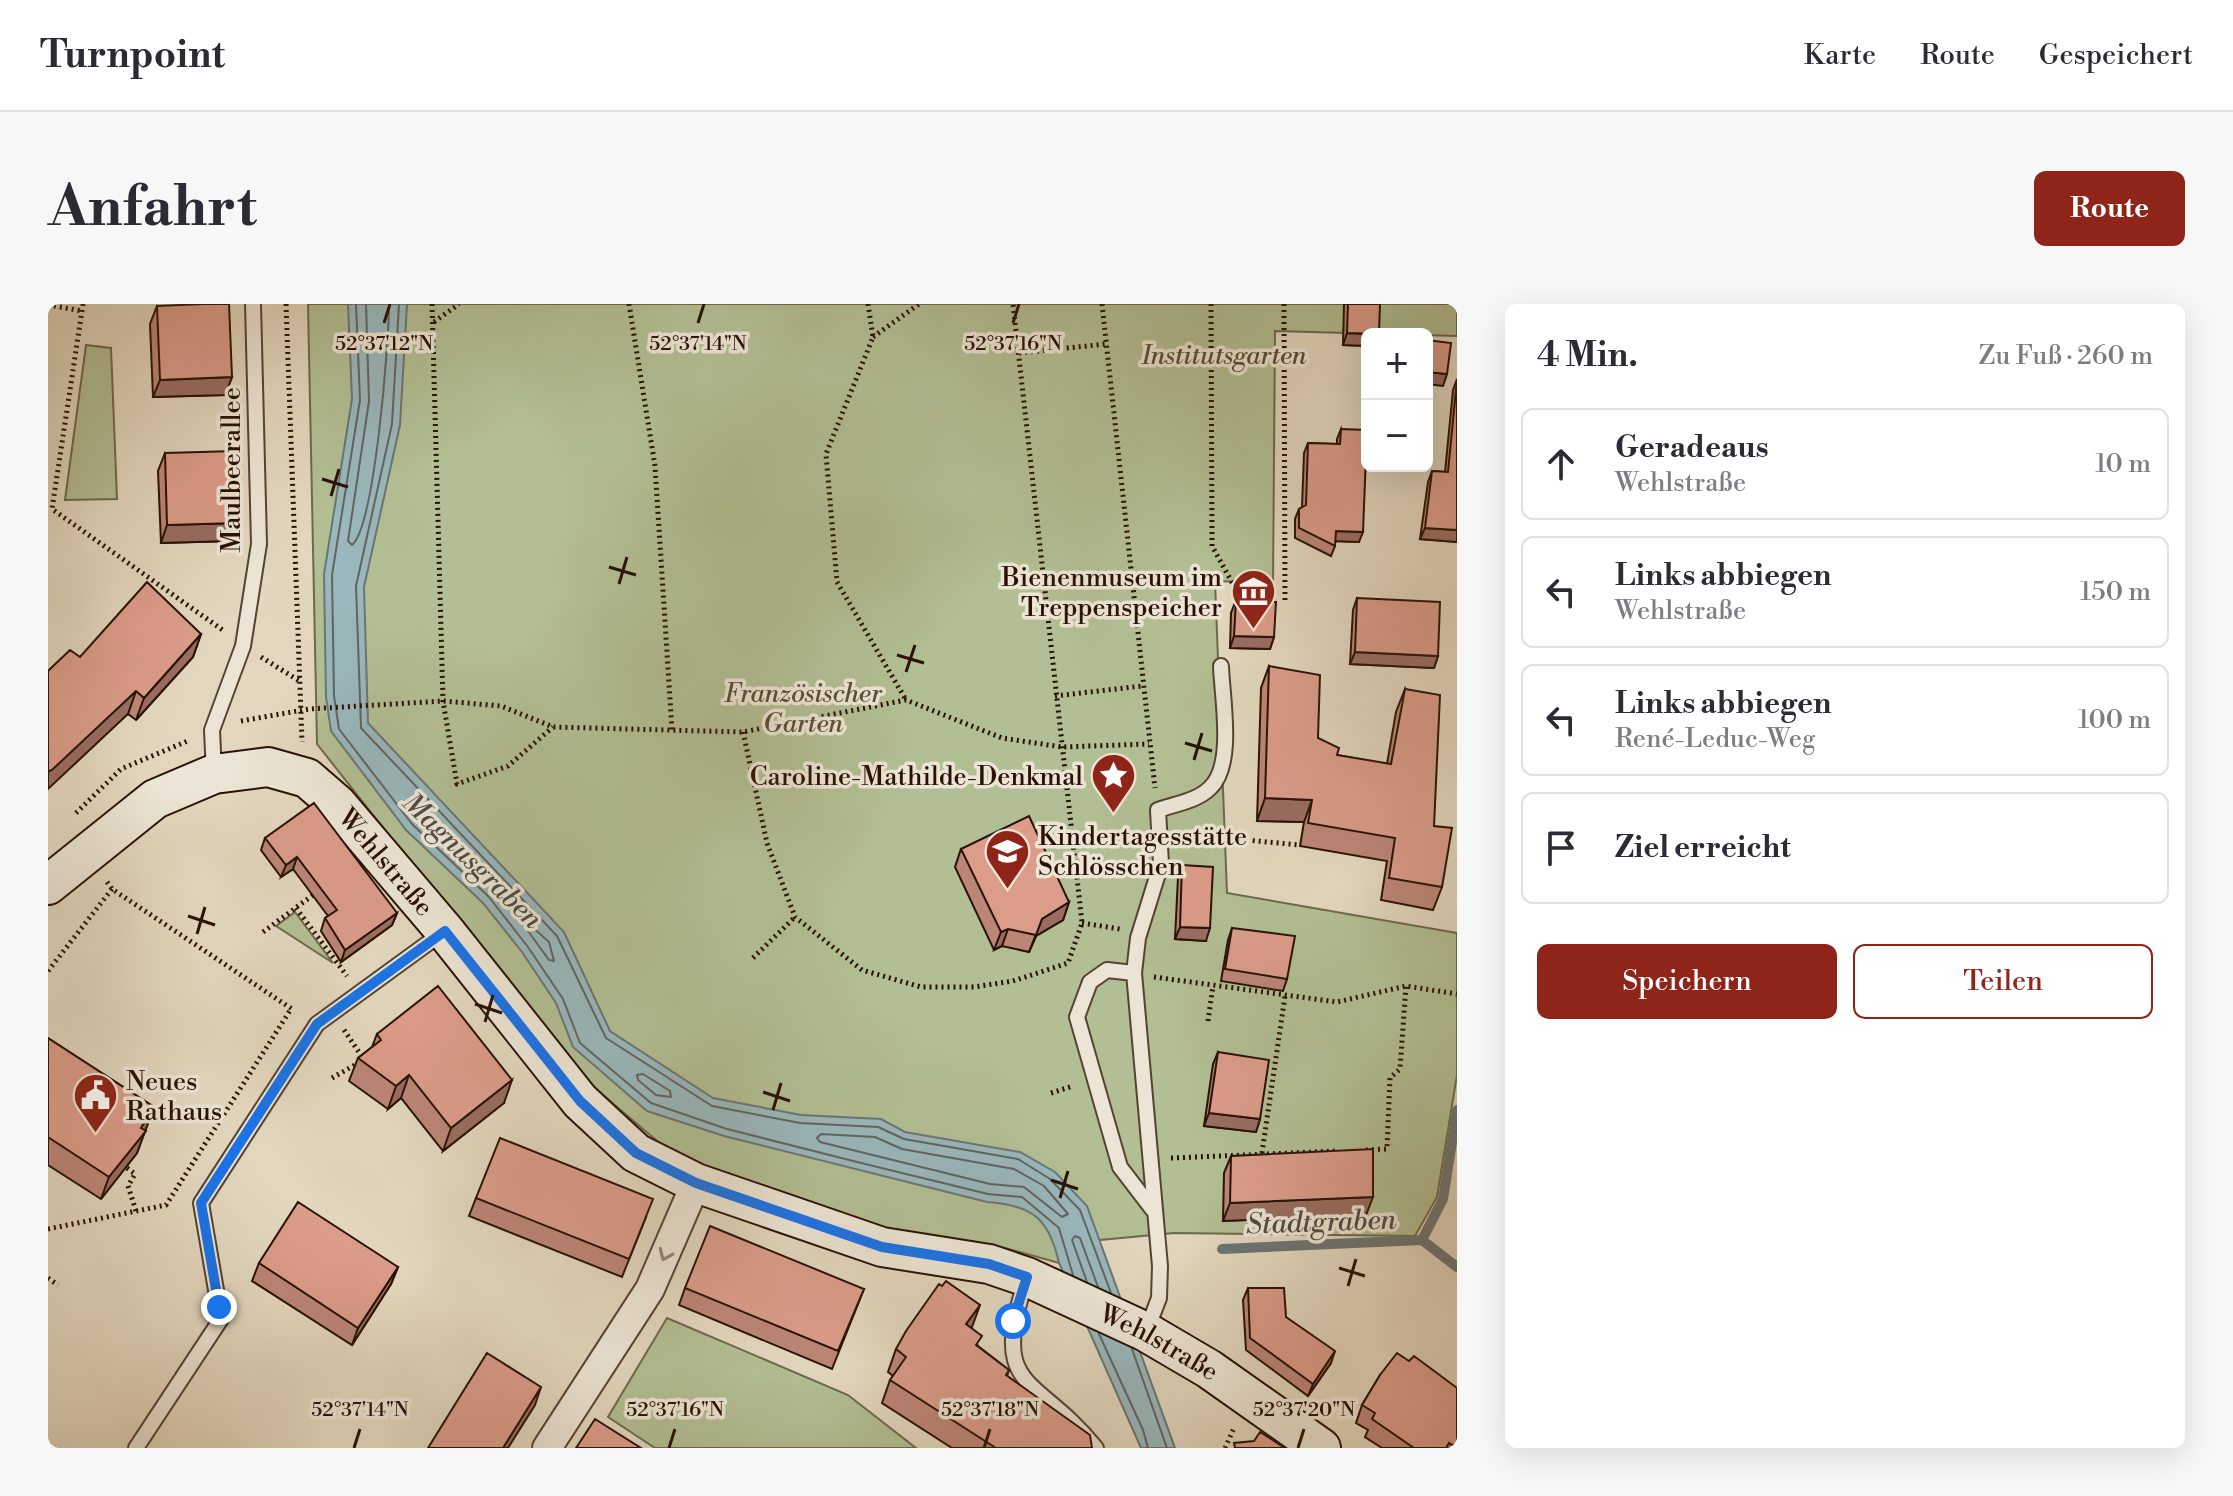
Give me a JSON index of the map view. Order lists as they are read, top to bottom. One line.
{"streets":{"street":["Wehlstraße"],"lane":["Maulbeerallee"]},"crossings":[["Maulbeerallee","Wehlstraße"]],"water":["Magnusgraben","Stadtgraben"],"parks":["Institutsgarten","Französischer Garten"],"places":{"museum":["Bienenmuseum im Treppenspeicher"],"place":["Caroline-Mathilde-Denkmal"],"school or university":["Kindertagesstätte Schlösschen"],"public building":["Neues Rathaus"]},"page":{"header":"Turnpoint","nav":["Karte","Route","Gespeichert"],"buttons":["Route",["Speichern","Teilen"]],"title":"Anfahrt","heading":["4 Min.","Zu Fuß · 260 m"],"map_buttons":["+","−"],"list":[["Geradeaus","Wehlstraße","10 m"],["Links abbiegen","Wehlstraße","150 m"],["Links abbiegen","René-Leduc-Weg","100 m"],"Ziel erreicht"]},"coordinates":["52°37'12\"N","52°37'14\"N","52°37'16\"N","52°37'18\"N","52°37'20\"N"]}
